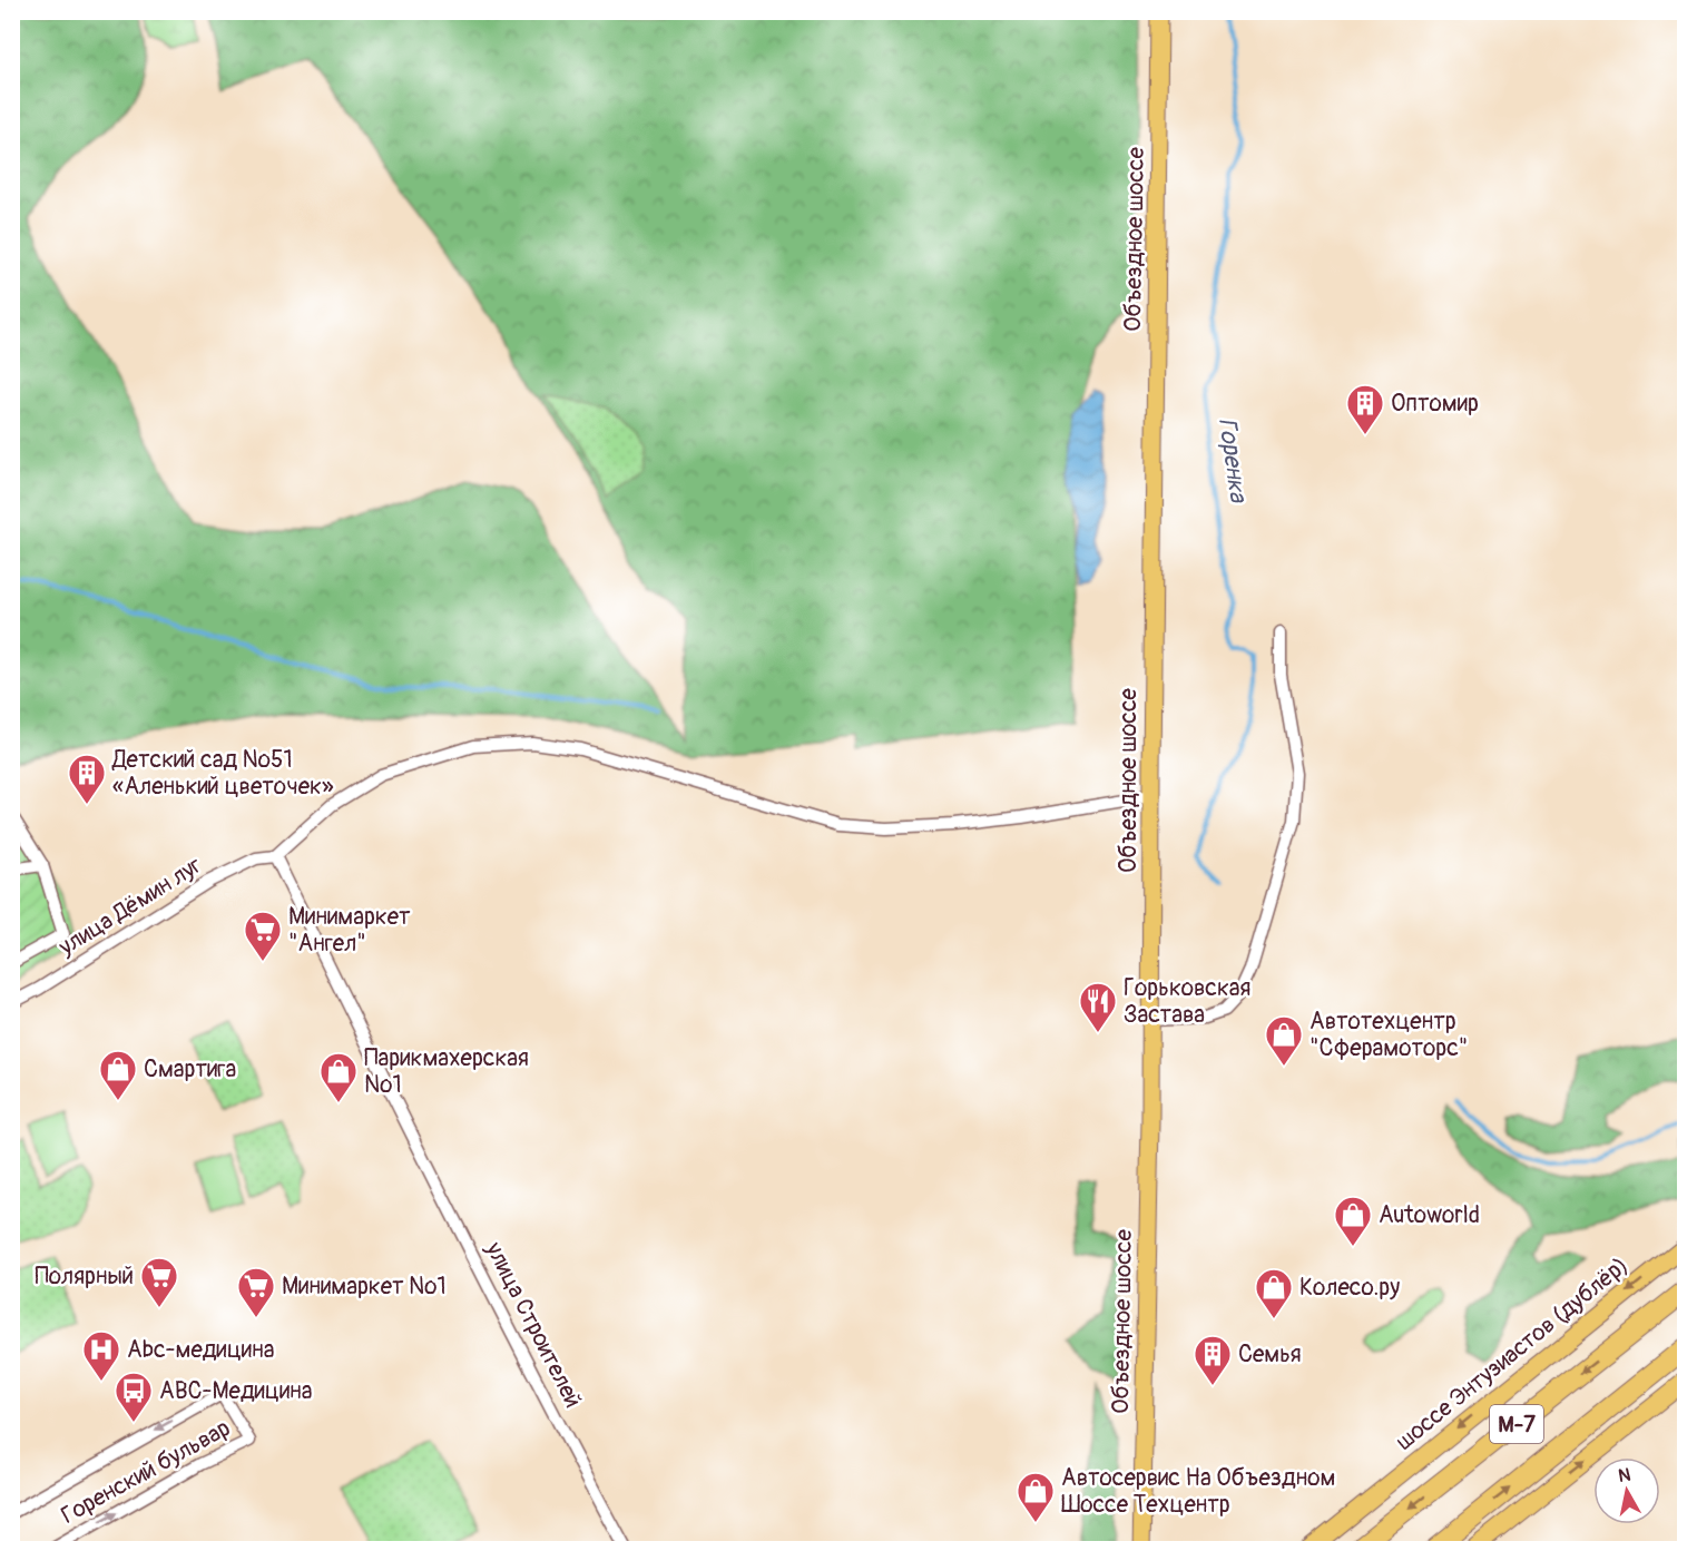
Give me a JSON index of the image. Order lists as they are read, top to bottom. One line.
{"streets":{"highway":["М-7"],"main road":["Объездное шоссе","шоссе Энтузиастов (дублёр)"],"street":["улица Дёмин луг","улица Строителей","Горенский бульвар"]},"crossings":[["улица Дёмин луг","улица Строителей"]],"water":["Горенка"],"places":{"building":["Оптомир","Детский сад №51 «Аленький цветочек»","Семья"],"supermarket":["Минимаркет \"Ангел\"","Полярный","Минимаркет №1"],"restaurant":["Горьковская Застава"],"shop":["Автотехцентр \"Сферамоторс\"","Смартига","Парикмахерская №1","Autoworld","Колесо.ру","Автосервис На Объездном Шоссе Техцентр"],"hospital":["Abc-медицина"],"bus stop":["АВС-Медицина"]},"north":"top"}
